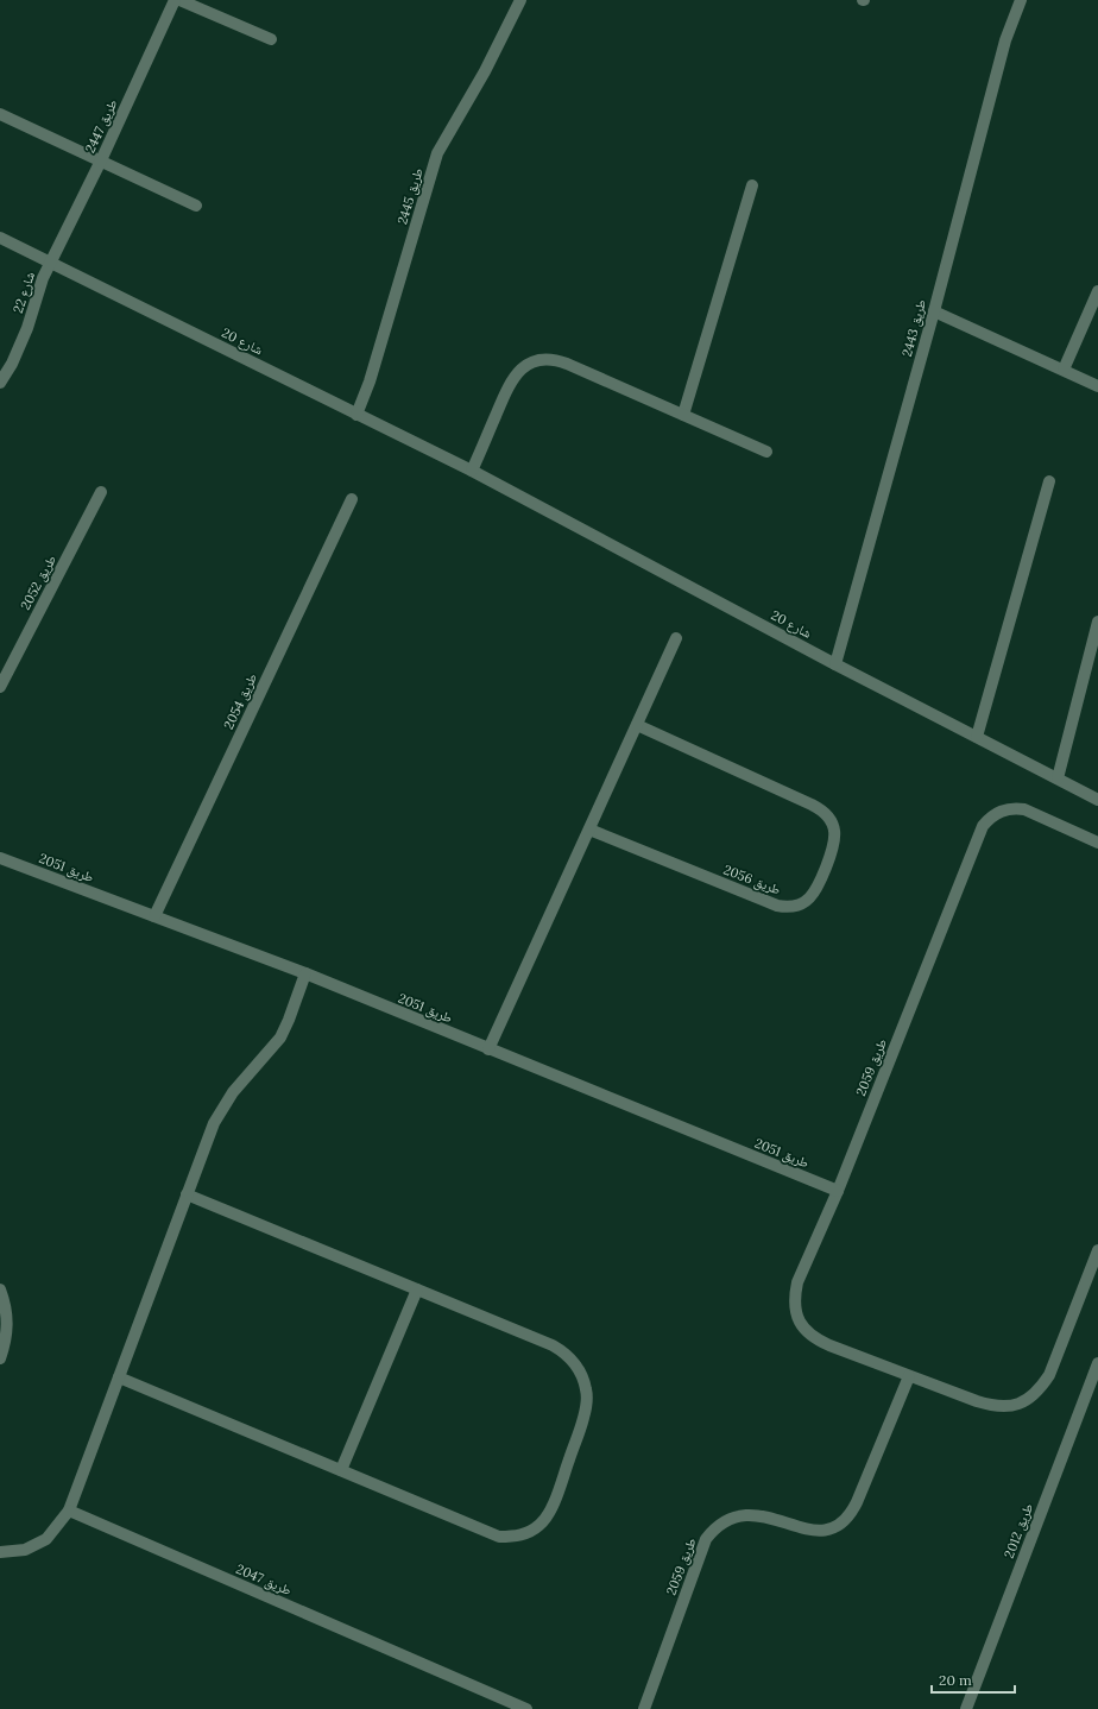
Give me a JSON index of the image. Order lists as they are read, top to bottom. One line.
{"streets":{"street":["طريق 2447","طريق 2445","شارع 22","طريق 2443","شارع 20","طريق 2052","طريق 2054","طريق 2051","طريق 2056","طريق 2059","طريق 2012","طريق 2047"]},"crossings":[["طريق 2447","شارع 22"],["طريق 2447","شارع 20"],["طريق 2445","شارع 20"],["شارع 22","شارع 20"],["طريق 2443","شارع 20"],["طريق 2054","طريق 2051"],["طريق 2051","طريق 2059"]],"scale_bar":"20 m"}
